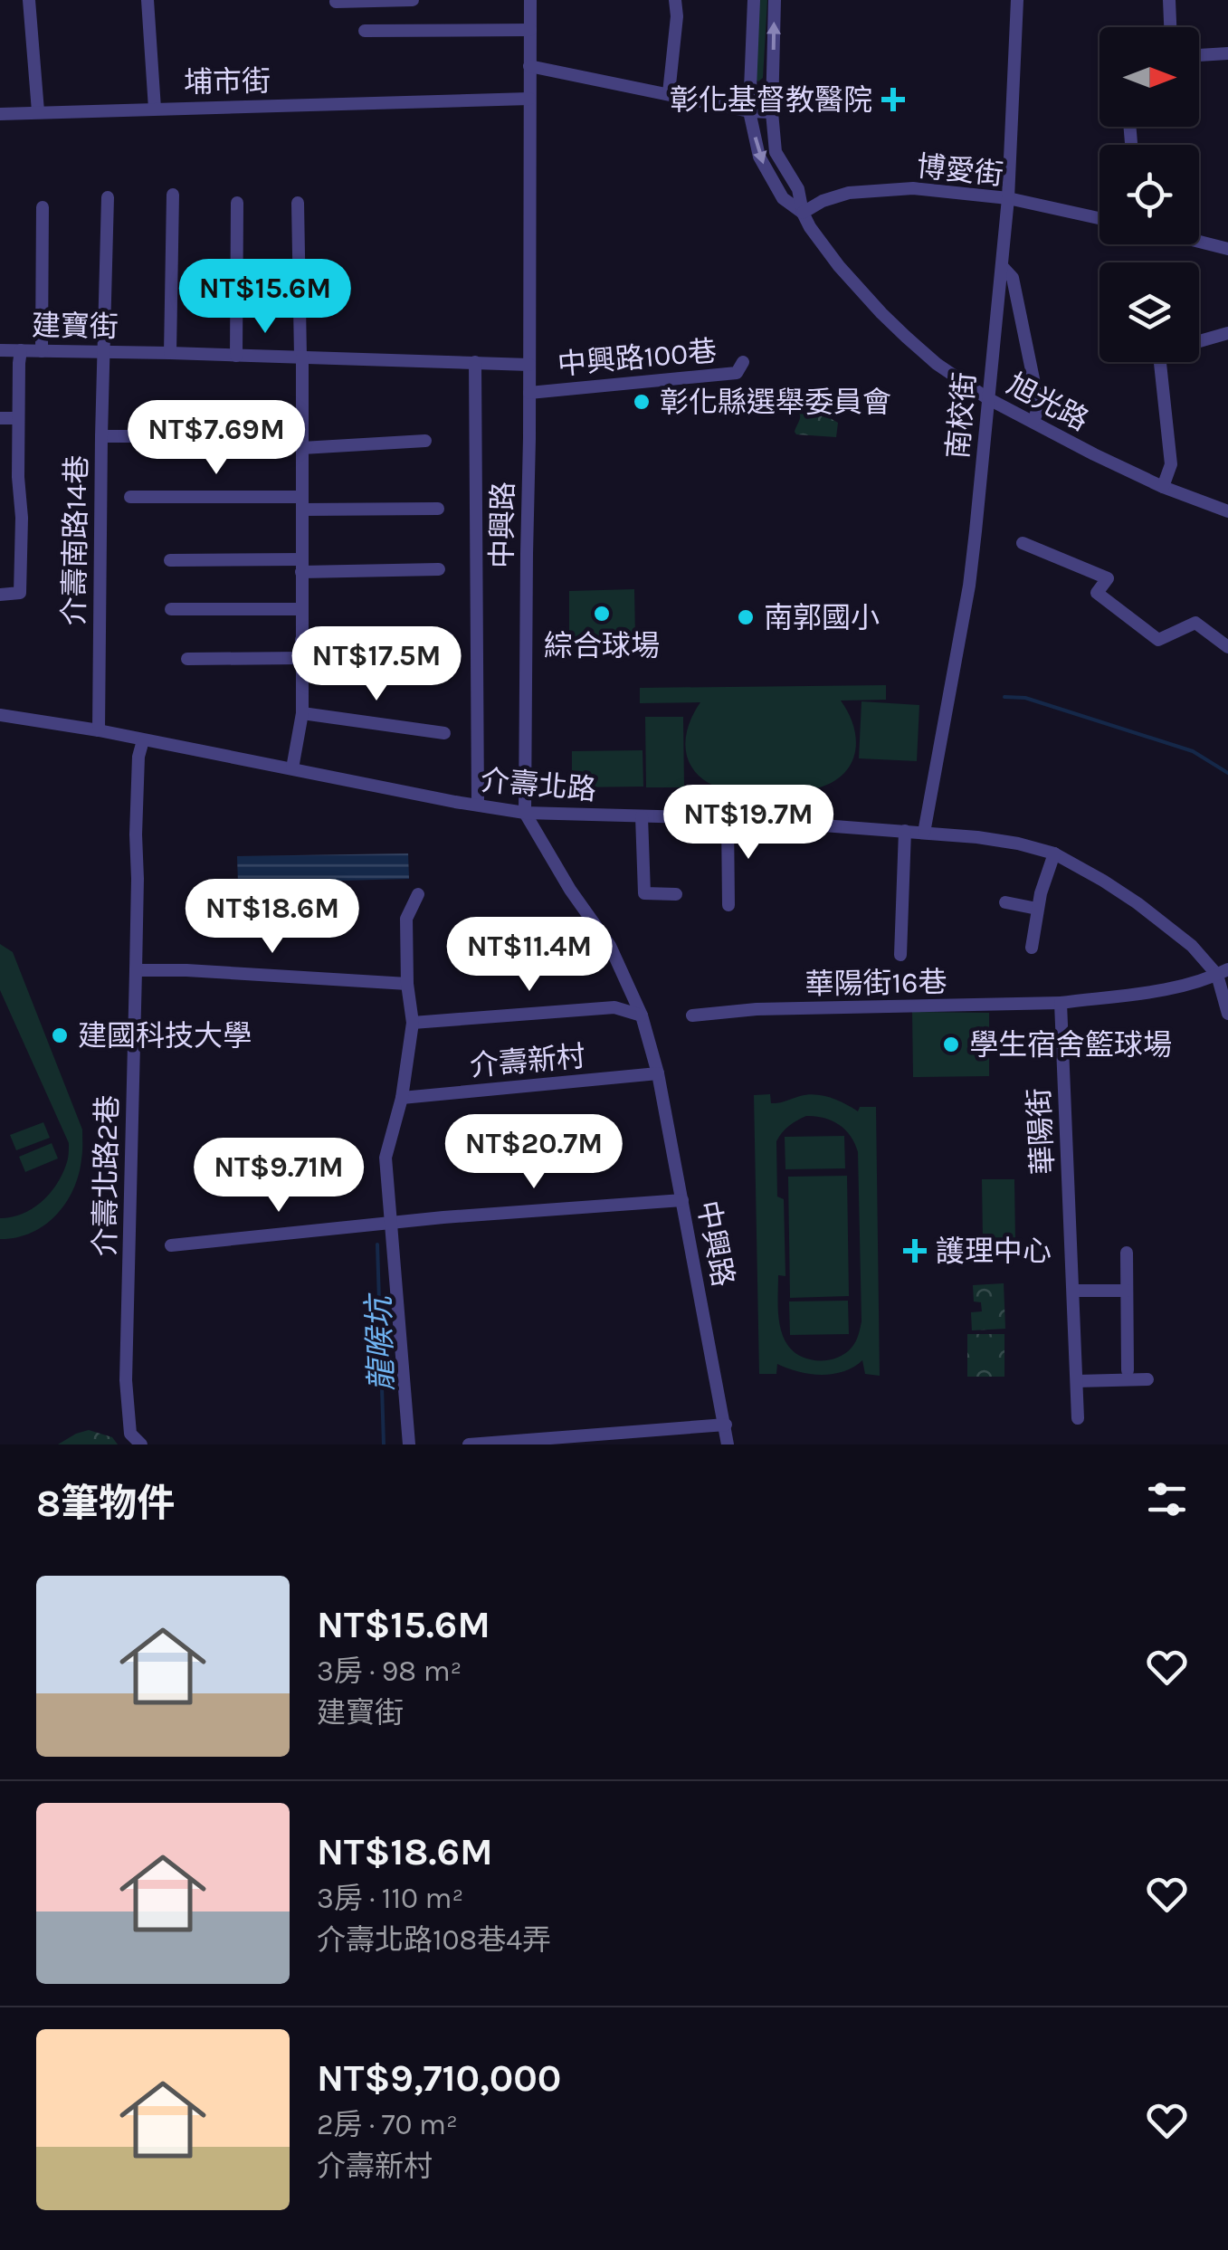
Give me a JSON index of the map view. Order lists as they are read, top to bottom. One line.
{"streets":{"street":["埔市街","博愛街","建寶街","中興路100巷","旭光路","南校街","中興路","介壽南路14巷","介壽北路","華陽街16巷","介壽新村","華陽街","介壽北路2巷"]},"crossings":[["埔市街","中興路"],["博愛街","旭光路"],["博愛街","南校街"],["建寶街","中興路"],["建寶街","介壽南路14巷"],["中興路100巷","中興路"],["旭光路","南校街"],["南校街","介壽北路"],["中興路","介壽北路"],["中興路","介壽新村"],["介壽南路14巷","介壽北路"],["介壽北路","介壽北路2巷"],["華陽街16巷","華陽街"]],"water":["龍喉坑"],"places":{"health":["彰化基督教醫院","護理中心"],"other":["彰化縣選舉委員會","綜合球場","南郭國小","建國科技大學","學生宿舍籃球場"]},"north":"right","page":{"price":["NT$15.6M","NT$7.69M","NT$17.5M","NT$19.7M","NT$18.6M","NT$11.4M","NT$20.7M","NT$9.71M"],"heading":"8筆物件","list":[{"name":"NT$15.6M","note":"3房 · 98 m² · 建寶街"},{"name":"NT$18.6M","note":"3房 · 110 m² · 介壽北路108巷4弄"},{"name":"NT$9,710,000","note":"2房 · 70 m² · 介壽新村"}]}}
